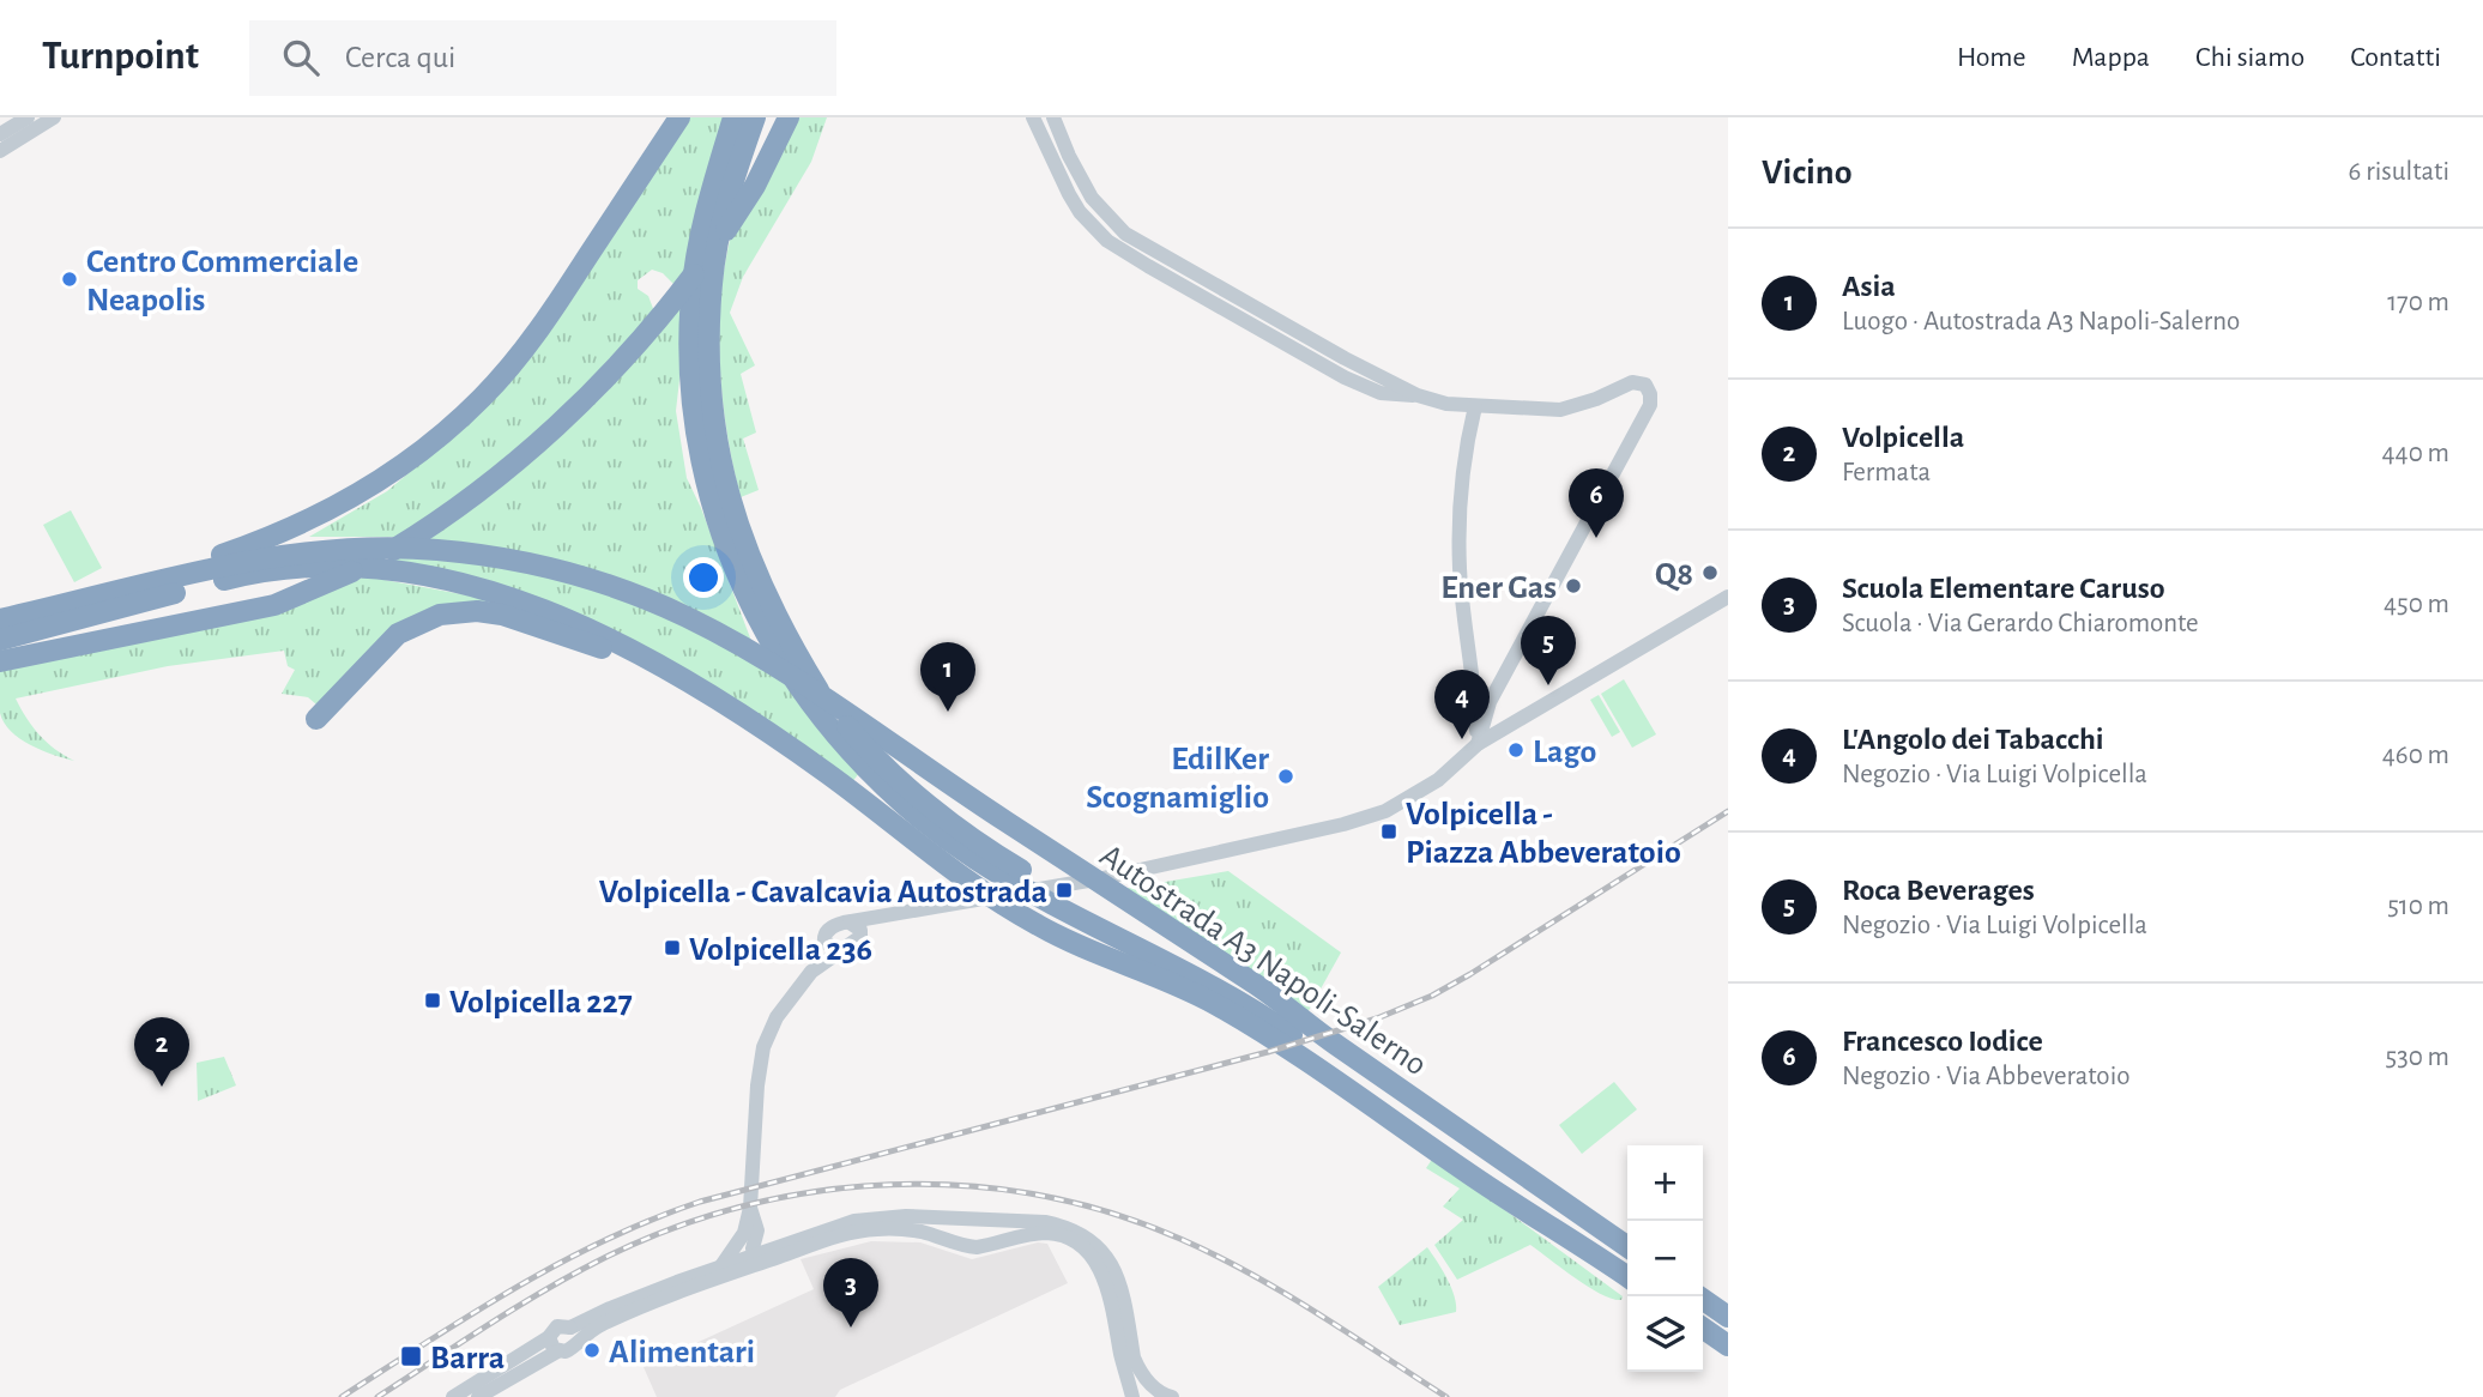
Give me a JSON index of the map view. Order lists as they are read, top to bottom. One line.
{"streets":{"highway":["Autostrada A3 Napoli-Salerno"]},"places":{"other":["Centro Commerciale Neapolis","Q8","Ener Gas","Lago","EdilKer Scognamiglio","Alimentari"],"transit":["Volpicella - Piazza Abbeveratoio","Volpicella - Cavalcavia Autostrada","Volpicella 236","Volpicella 227","Barra"]},"page":{"header":"Turnpoint","search":"Cerca qui","nav":["Home","Mappa","Chi siamo","Contatti"],"heading":["Vicino","6 risultati"],"list":[{"mark":"1","name":"Asia","note":"Luogo · Autostrada A3 Napoli-Salerno","value":"170 m"},{"mark":"2","name":"Volpicella","note":"Fermata","value":"440 m"},{"mark":"3","name":"Scuola Elementare Caruso","note":"Scuola · Via Gerardo Chiaromonte","value":"450 m"},{"mark":"4","name":"L'Angolo dei Tabacchi","note":"Negozio · Via Luigi Volpicella","value":"460 m"},{"mark":"5","name":"Roca Beverages","note":"Negozio · Via Luigi Volpicella","value":"510 m"},{"mark":"6","name":"Francesco Iodice","note":"Negozio · Via Abbeveratoio","value":"530 m"}],"pins":["6","5","1","4","2","3"],"map_buttons":["+","−"]}}
